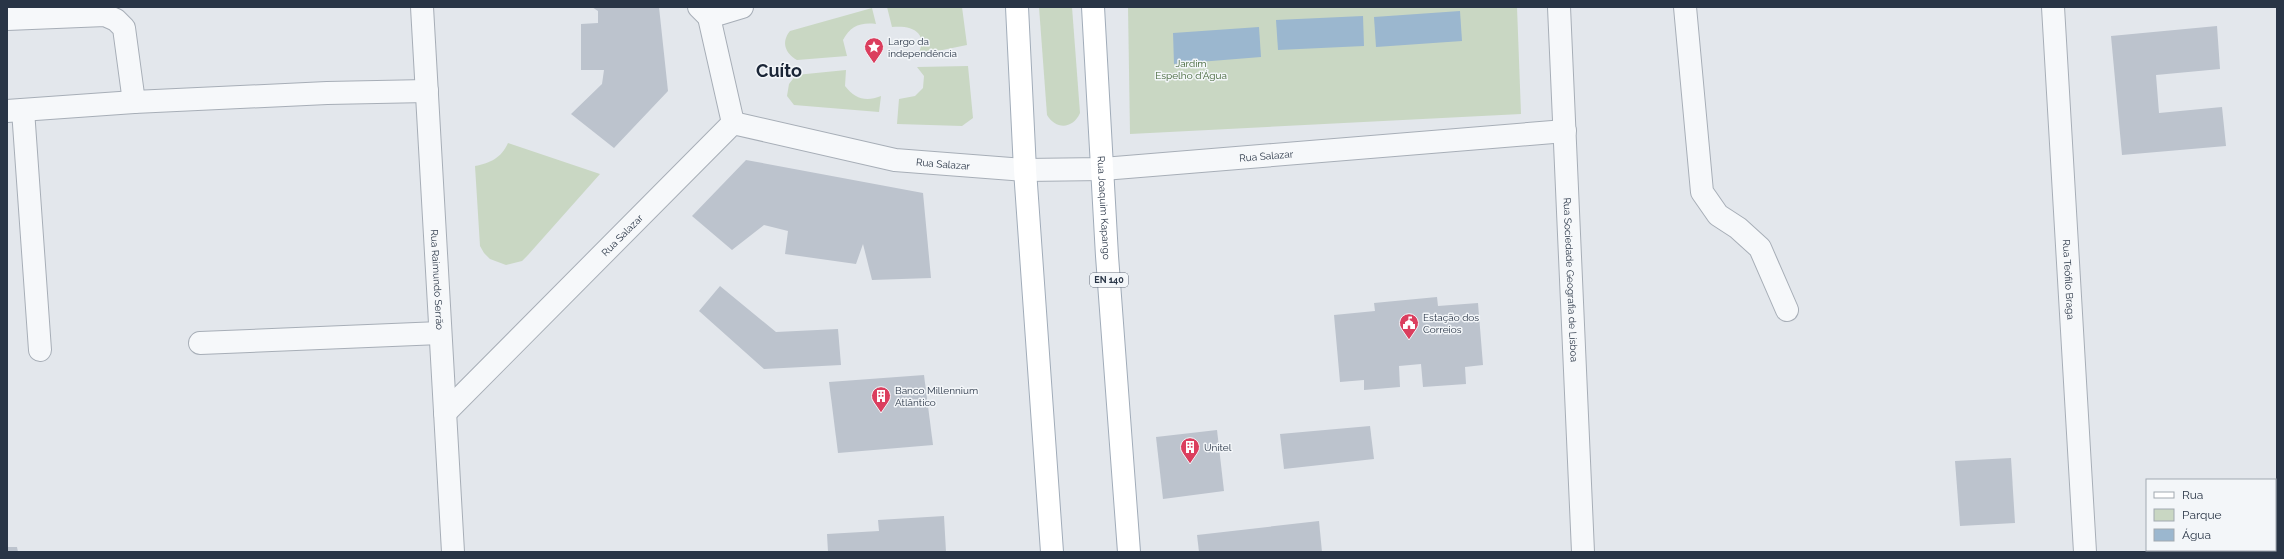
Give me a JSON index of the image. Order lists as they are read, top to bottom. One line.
{"streets":{"main road":["Rua Joaquim Kapango","EN 140"],"street":["Rua Salazar","Rua Sociedade Geografia de Lisboa","Rua Teófilo Braga","Rua Raimundo Serrão"]},"crossings":[["Rua Salazar","Rua Joaquim Kapango"],["Rua Salazar","Rua Sociedade Geografia de Lisboa"],["Rua Salazar","Rua Raimundo Serrão"]],"districts":["Cuíto"],"parks":["Jardim Espelho d'Água"],"places":{"place":["Largo da independência"],"public building":["Estação dos Correios"],"building":["Banco Millennium Atlântico","Unitel"]},"legend":["Rua","Parque","Água"]}
